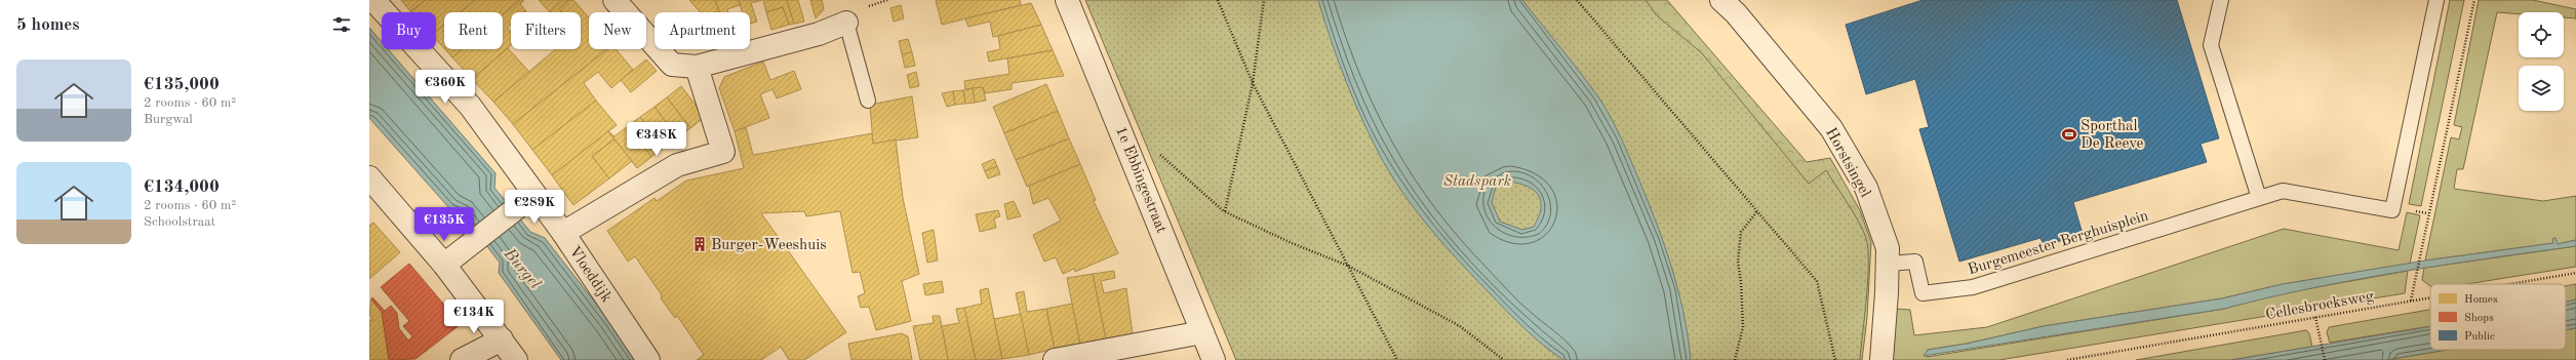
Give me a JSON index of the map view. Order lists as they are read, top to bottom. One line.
{"streets":{"street":["Horstsingel","1e Ebbingestraat","Vloeddijk"],"lane":["Burgemeester Berghuisplein"],"path":["Cellesbroeksweg"]},"crossings":[["Horstsingel","Burgemeester Berghuisplein"]],"water":["Burgel"],"parks":["Stadspark"],"places":{"sports":["Sporthal De Reeve"],"building":["Burger-Weeshuis"]},"legend":["Homes","Shops","Public"],"page":{"heading":"5 homes","chip":["Buy","Rent","Filters","New","Apartment"],"list":[{"name":"€135,000","note":"2 rooms · 60 m² · Burgwal"},{"name":"€134,000","note":"2 rooms · 60 m² · Schoolstraat"}],"price":["€360K","€348K","€289K","€135K","€134K"]}}
